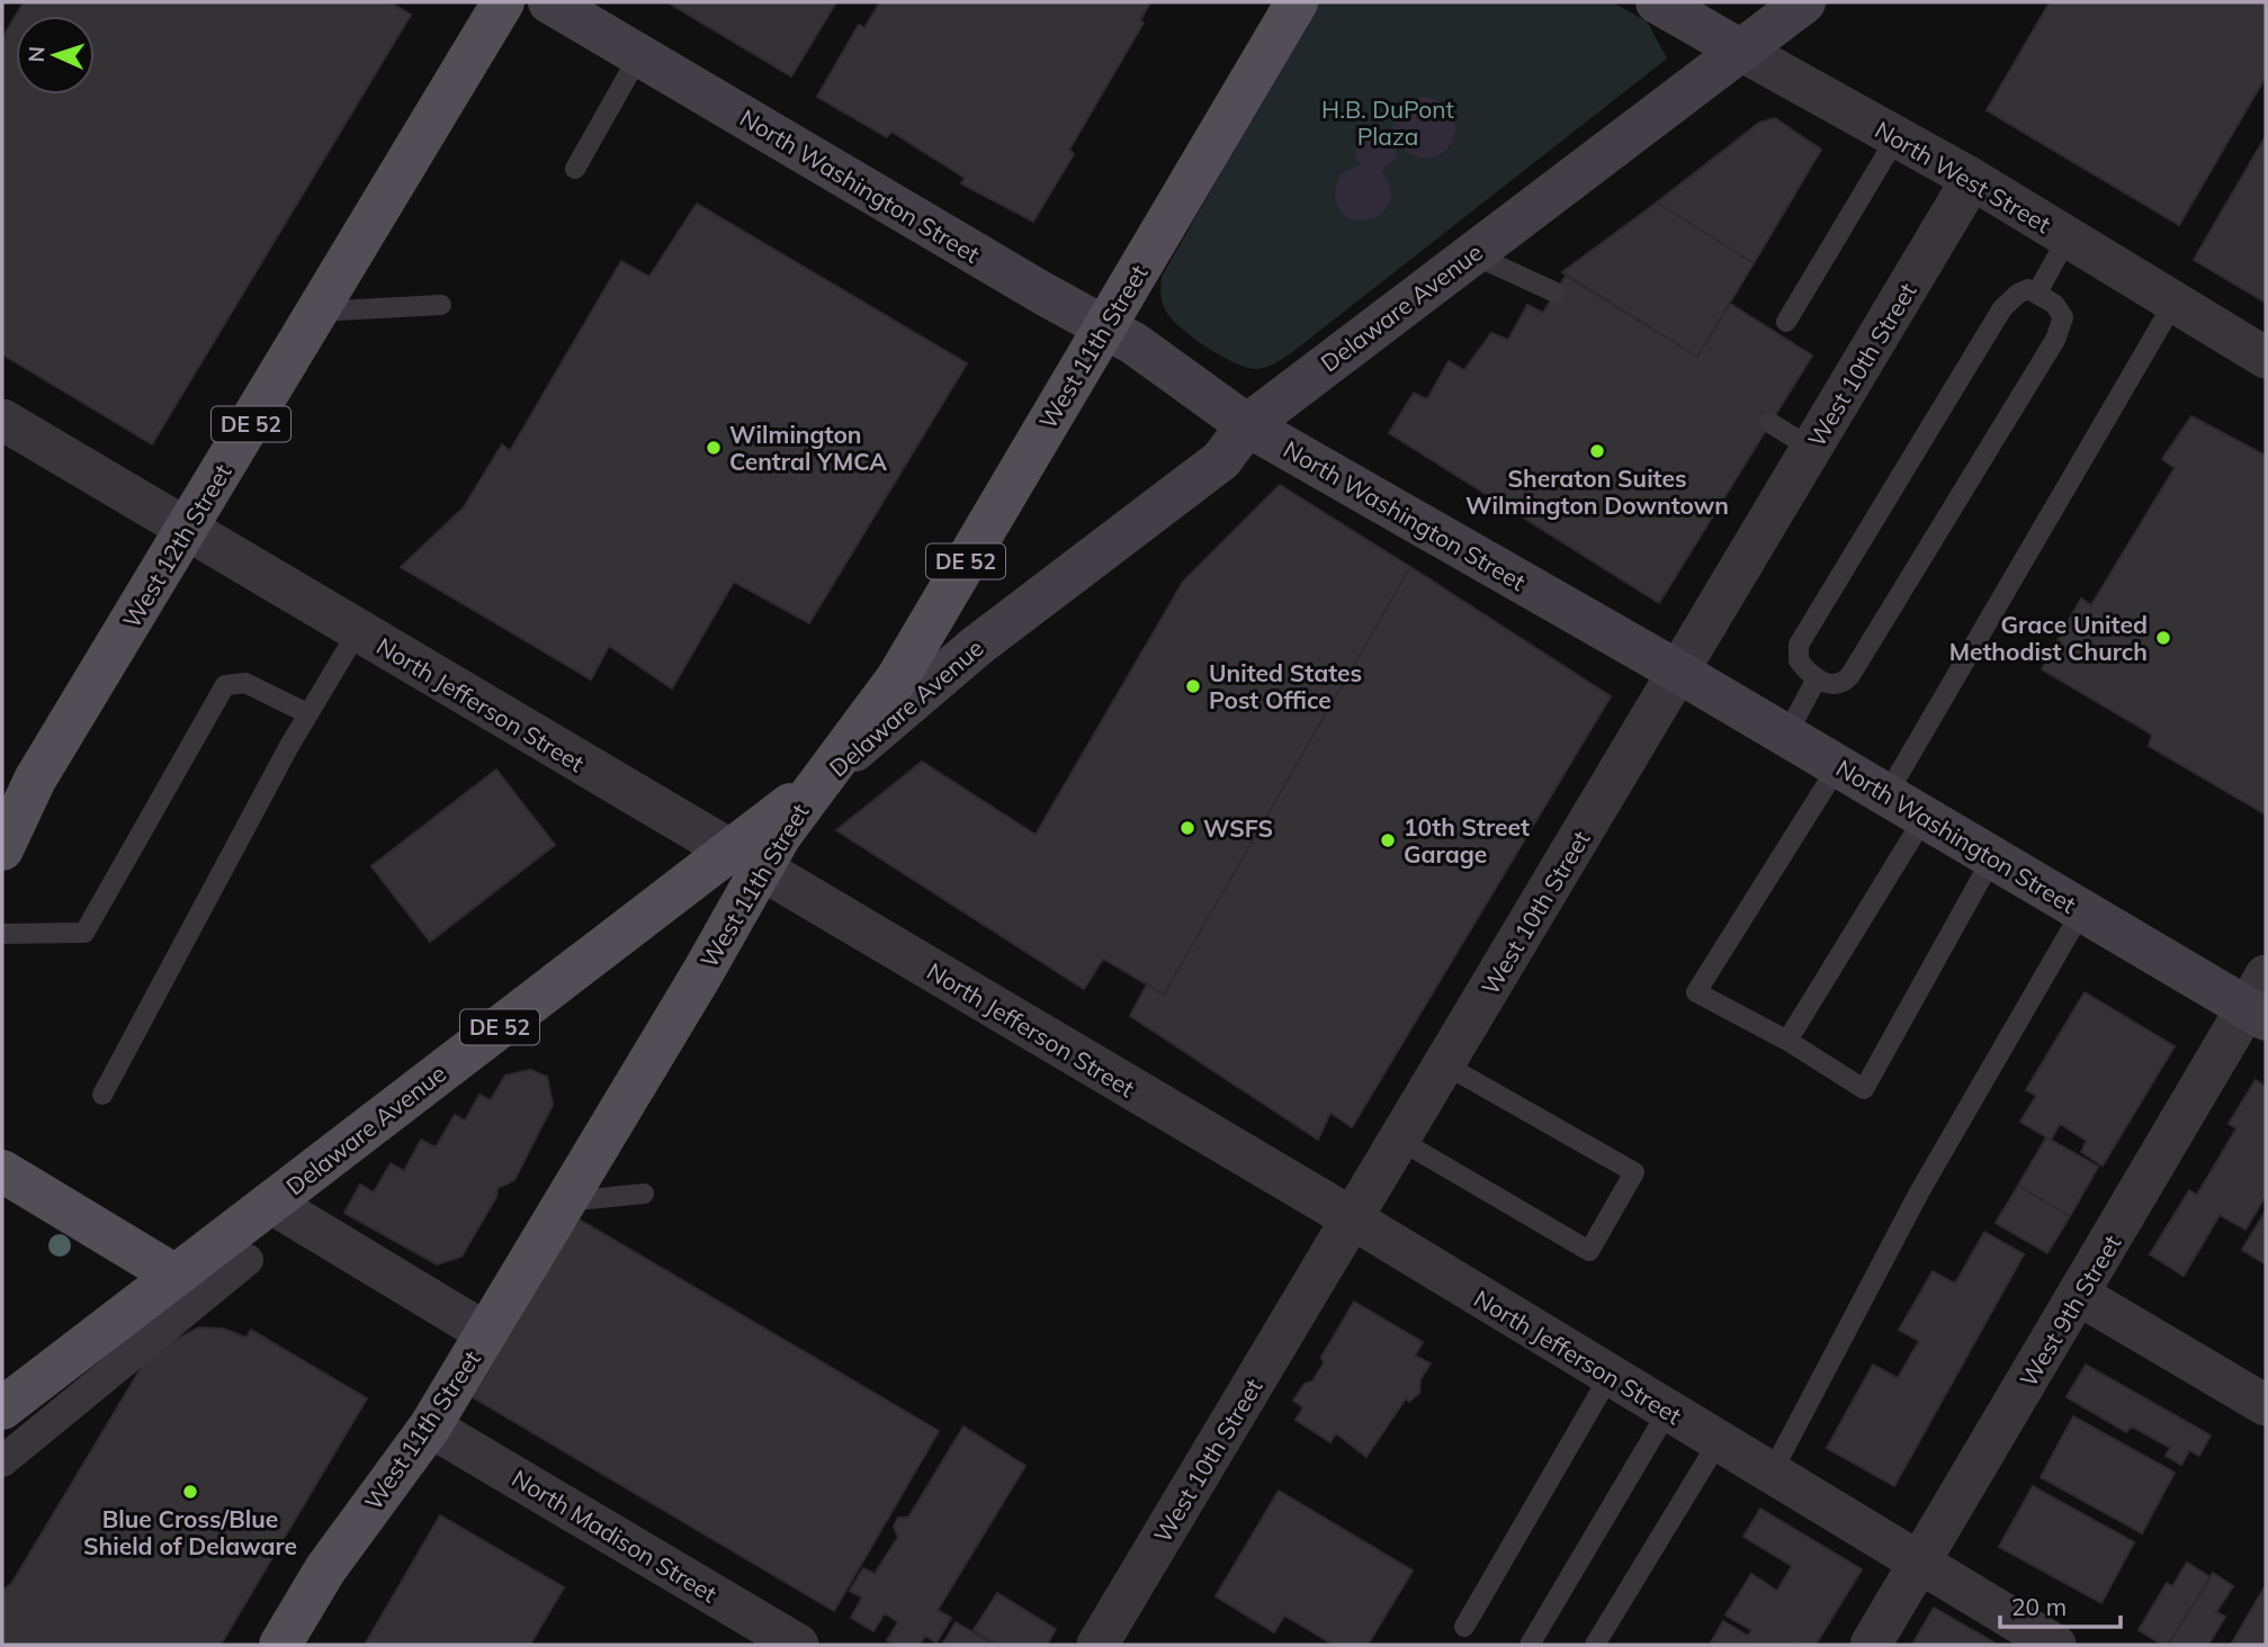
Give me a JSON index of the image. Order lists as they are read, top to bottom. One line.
{"streets":{"main road":["North West Street","North Washington Street","Delaware Avenue","West 11th Street","DE 52","West 12th Street"],"street":["West 10th Street","North Jefferson Street","West 9th Street","North Madison Street"]},"crossings":[["North West Street","Delaware Avenue"],["North West Street","West 10th Street"],["North Washington Street","Delaware Avenue"],["North Washington Street","West 11th Street"],["North Washington Street","West 10th Street"],["North Washington Street","West 9th Street"],["Delaware Avenue","West 11th Street"],["Delaware Avenue","North Jefferson Street"],["West 11th Street","North Jefferson Street"],["West 11th Street","North Madison Street"],["West 10th Street","North Jefferson Street"],["West 12th Street","North Jefferson Street"],["North Jefferson Street","West 9th Street"]],"parks":["H.B. DuPont Plaza"],"places":["Wilmington Central YMCA","Sheraton Suites Wilmington Downtown","Grace United Methodist Church","United States Post Office","WSFS","10th Street Garage","Blue Cross/Blue Shield of Delaware"],"scale_bar":"20 m","north":"left"}
